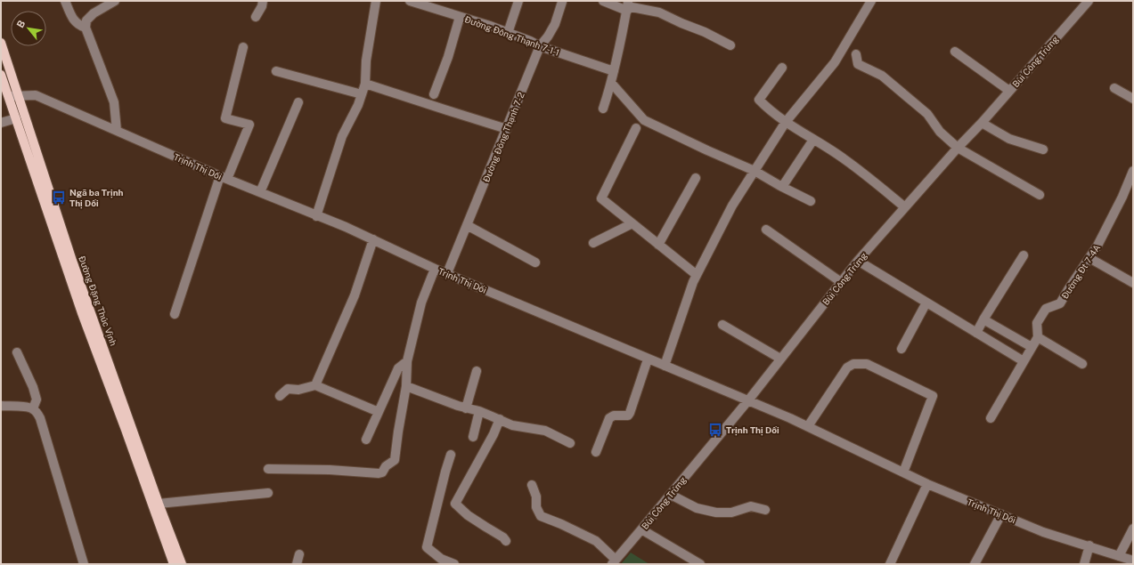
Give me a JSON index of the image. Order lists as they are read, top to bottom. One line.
{"streets":{"main road":["Đường Đặng Thúc Vịnh"],"street":["Đường Đông Thạnh 7-1-1","Bùi Công Trừng","Đường Đông Thạnh 7-2","Trịnh Thị Dối","Đường Đt 7-4A"]},"crossings":[["Đường Đông Thạnh 7-1-1","Đường Đông Thạnh 7-2"],["Bùi Công Trừng","Trịnh Thị Dối"],["Đường Đông Thạnh 7-2","Trịnh Thị Dối"],["Trịnh Thị Dối","Đường Đặng Thúc Vịnh"]],"places":{"bus stop":["Ngã ba Trịnh Thị Dối","Trịnh Thị Dối"]},"north":"top left"}
